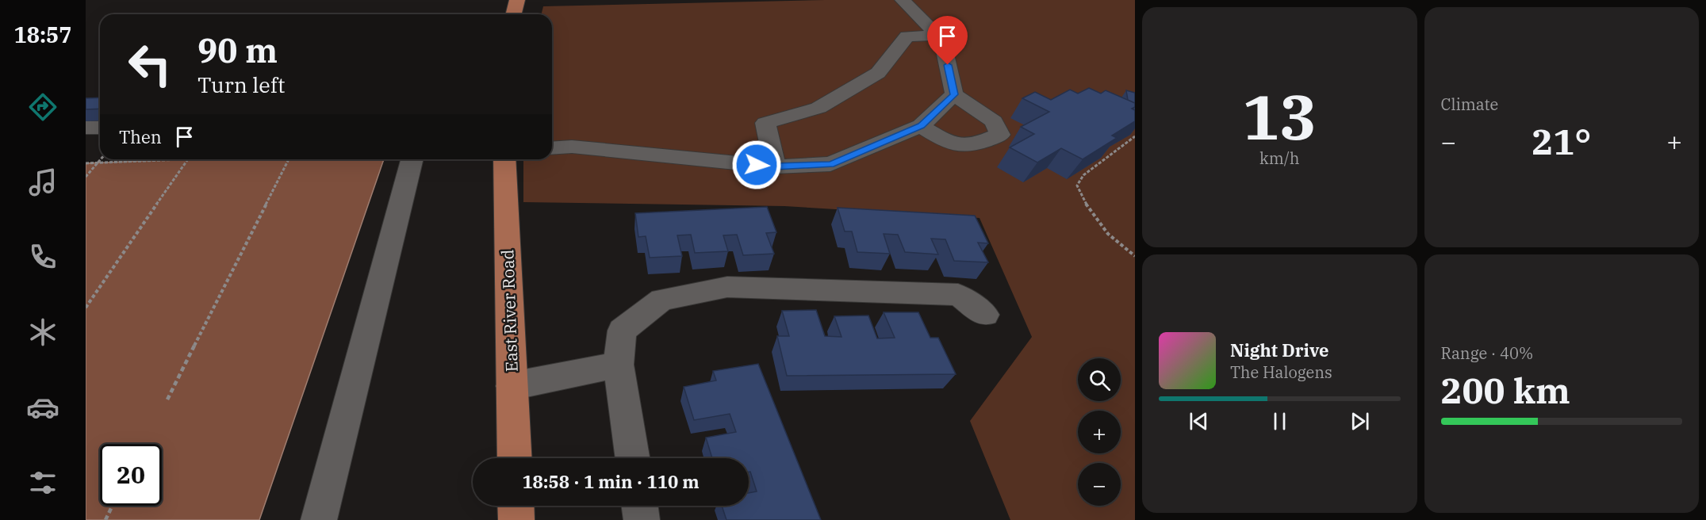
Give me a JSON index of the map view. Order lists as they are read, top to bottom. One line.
{"streets":{"main road":["East River Road"]},"page":{"tabs":"18:57","tile":[["13","km/h"],"Climate",["Range · 40%","200 km"]],"turn":["90 m","Turn left"],"then":"Then","heat":["−","21°","+"],"song":["Night Drive","The Halogens"],"map_buttons":["+","−"],"limit":"20","trip":"18:58 · 1 min · 110 m"}}
